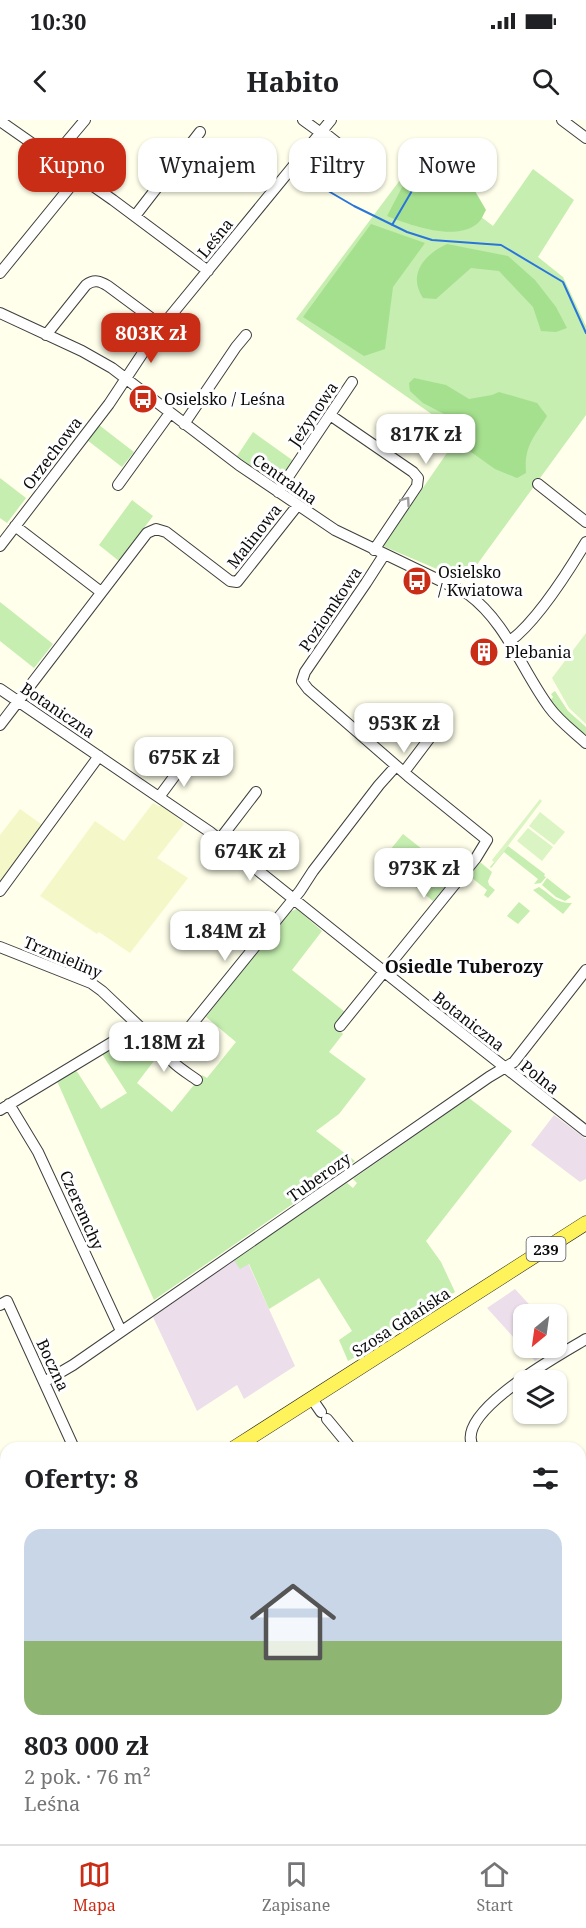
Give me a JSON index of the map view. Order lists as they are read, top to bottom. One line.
{"streets":{"main road":["239","Szosa Gdańska"],"street":["Leśna","Jeżynowa","Orzechowa","Centralna","Malinowa","Poziomkowa","Botaniczna","Trzmieliny","Polna","Tuberozy","Czeremchy","Boczna"]},"crossings":[["Leśna","Orzechowa"],["Leśna","Centralna"],["Jeżynowa","Centralna"],["Orzechowa","Centralna"],["Centralna","Malinowa"],["Centralna","Poziomkowa"],["Malinowa","Botaniczna"],["Botaniczna","Polna"],["Botaniczna","Tuberozy"],["Polna","Tuberozy"],["Tuberozy","Czeremchy"],["Tuberozy","Boczna"]],"districts":["Osiedle Tuberozy"],"places":{"bus stop":["Osielsko / Leśna","Osielsko / Kwiatowa"],"building":["Plebania"]},"north":"bottom left","page":{"status":"10:30","header":"Habito","chip":["Kupno","Wynajem","Filtry","Nowe"],"price":["803K zł","817K zł","953K zł","675K zł","674K zł","973K zł","1.84M zł","1.18M zł"],"heading":"Oferty: 8","list":[{"name":"803 000 zł","note":"2 pok. · 76 m² · Leśna"}],"tabs":["Mapa","Zapisane","Start"]}}
